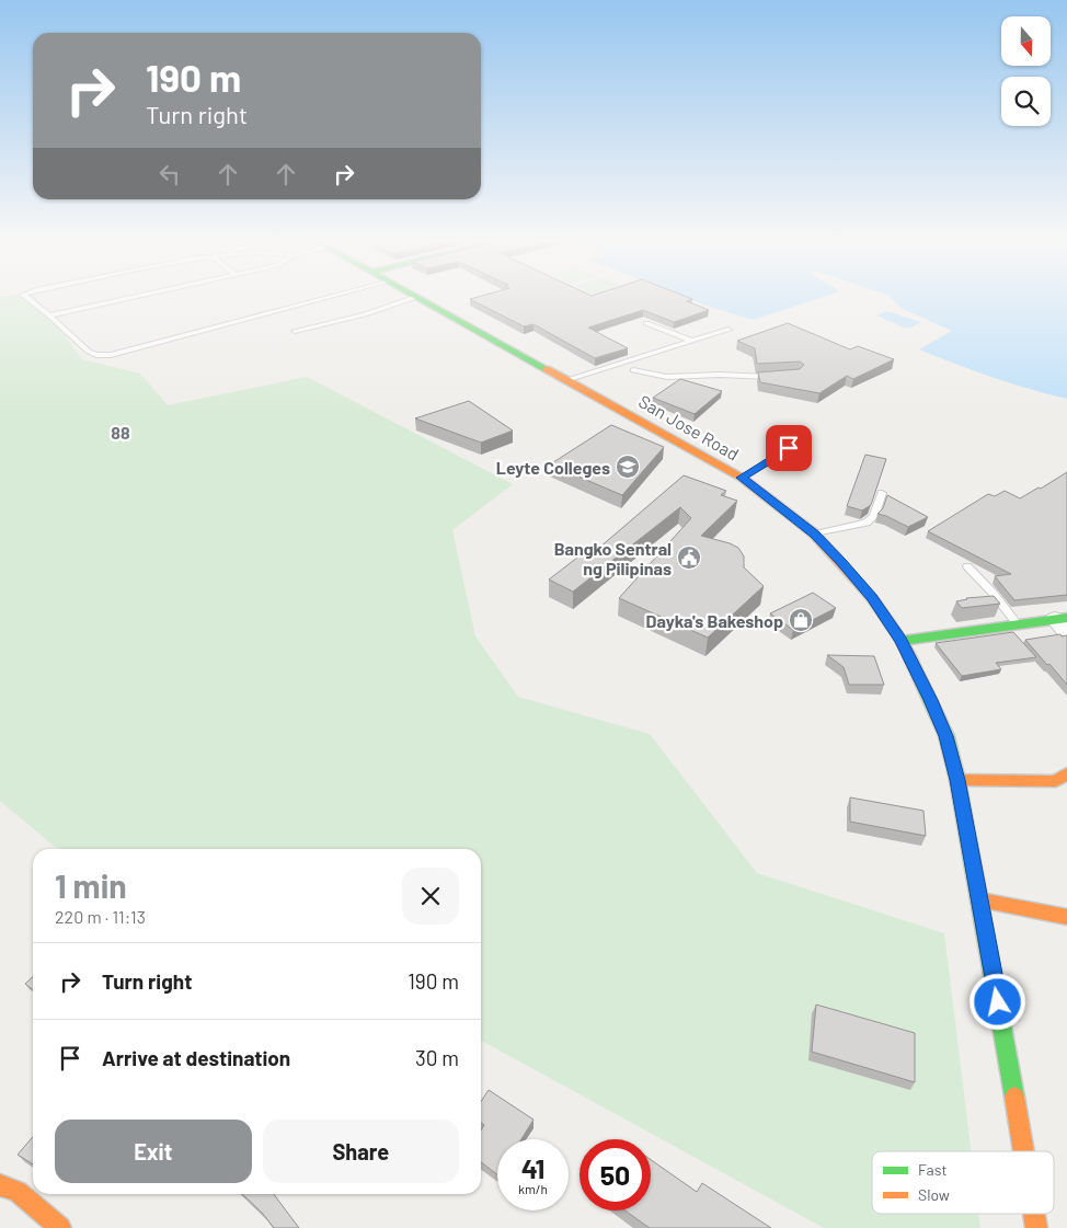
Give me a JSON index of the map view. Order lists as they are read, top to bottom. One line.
{"streets":{"main road":["San Jose Road"]},"districts":["88"],"places":{"school or university":["Leyte Colleges"],"public building":["Bangko Sentral ng Pilipinas"],"shop":["Dayka's Bakeshop"]},"legend":["Fast","Slow"],"north":"bottom","page":{"turn":["190 m","Turn right"],"heading":["1 min","220 m · 11:13"],"list":[{"name":"Turn right","value":"190 m"},{"name":"Arrive at destination","value":"30 m"}],"buttons":["Exit","Share"],"speed":"41 km/h","limit":"50"}}
